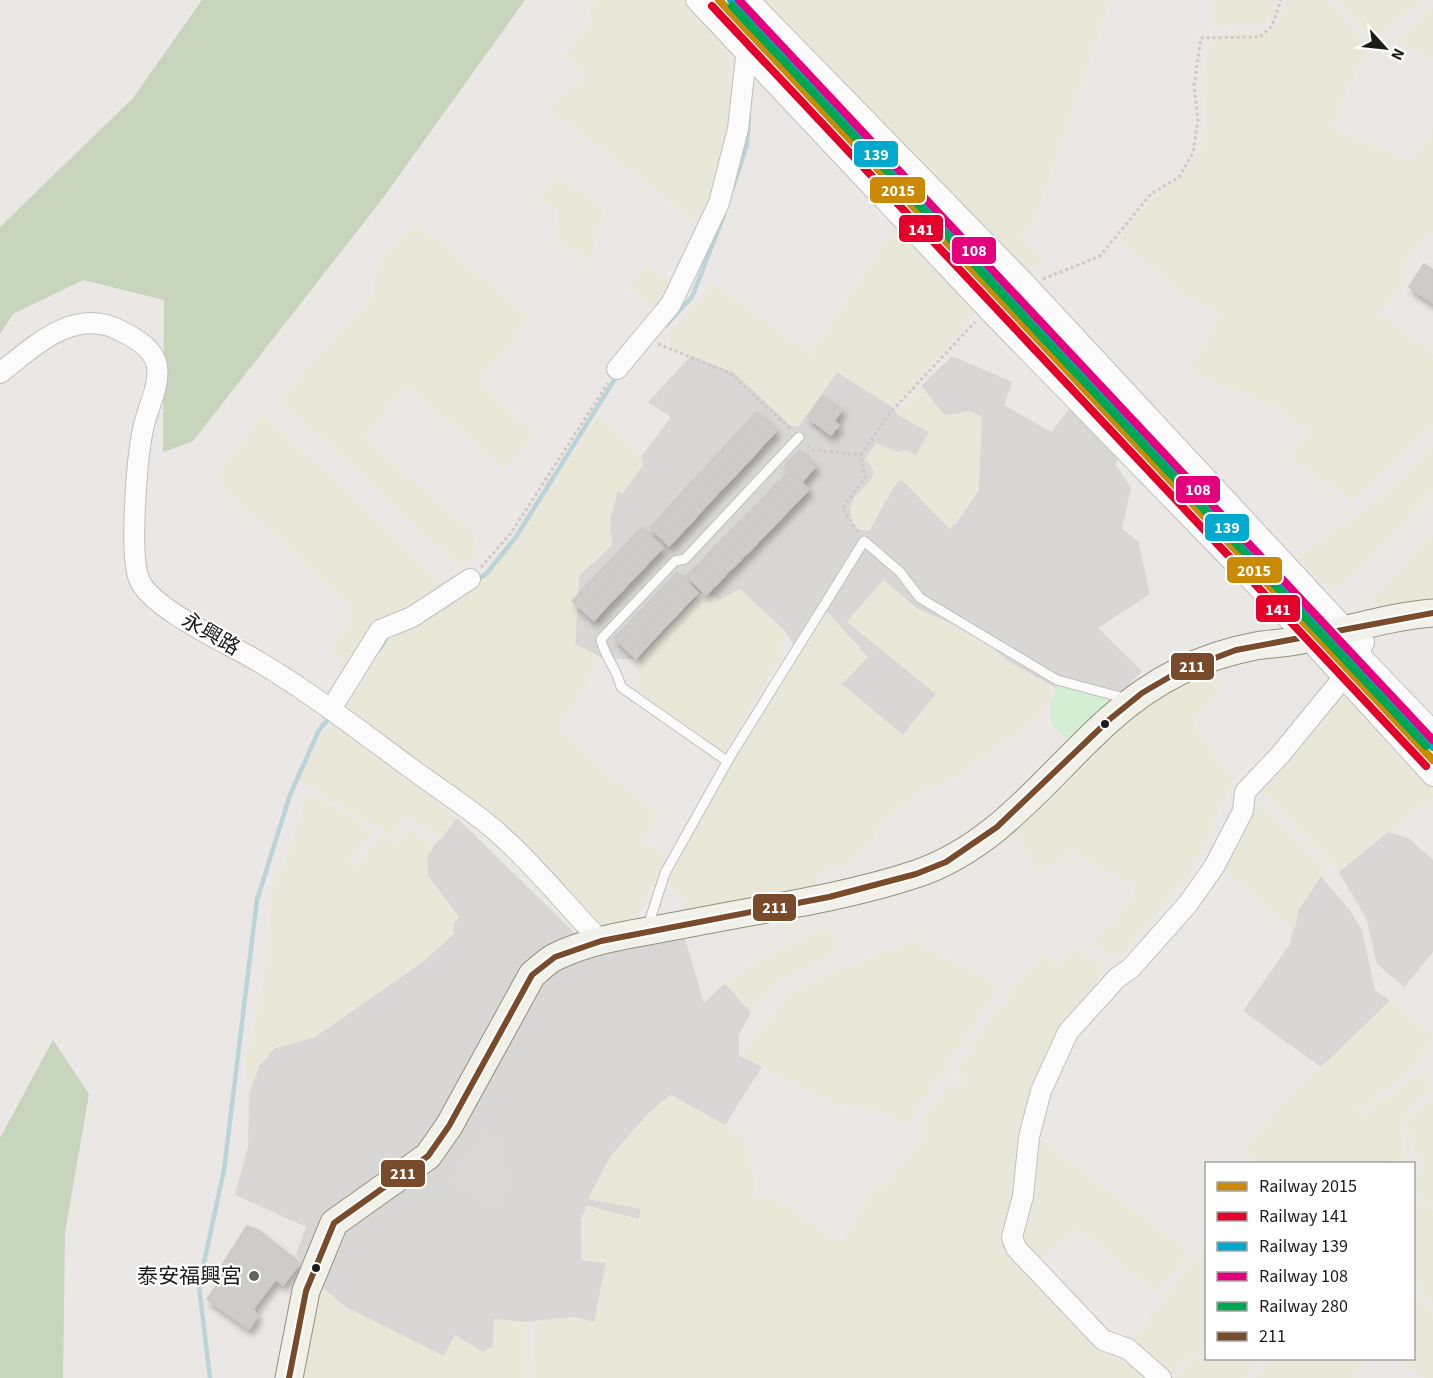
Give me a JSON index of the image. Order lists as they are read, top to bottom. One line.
{"streets":{"street":["永興路"]},"places":["泰安福興宮"],"lines":["rail line 2015","rail line 139","rail line 108","rail line 141","rail line 280","transit line 211"],"legend":["Railway 2015","Railway 141","Railway 139","Railway 108","Railway 280","211"],"north":"bottom right"}
